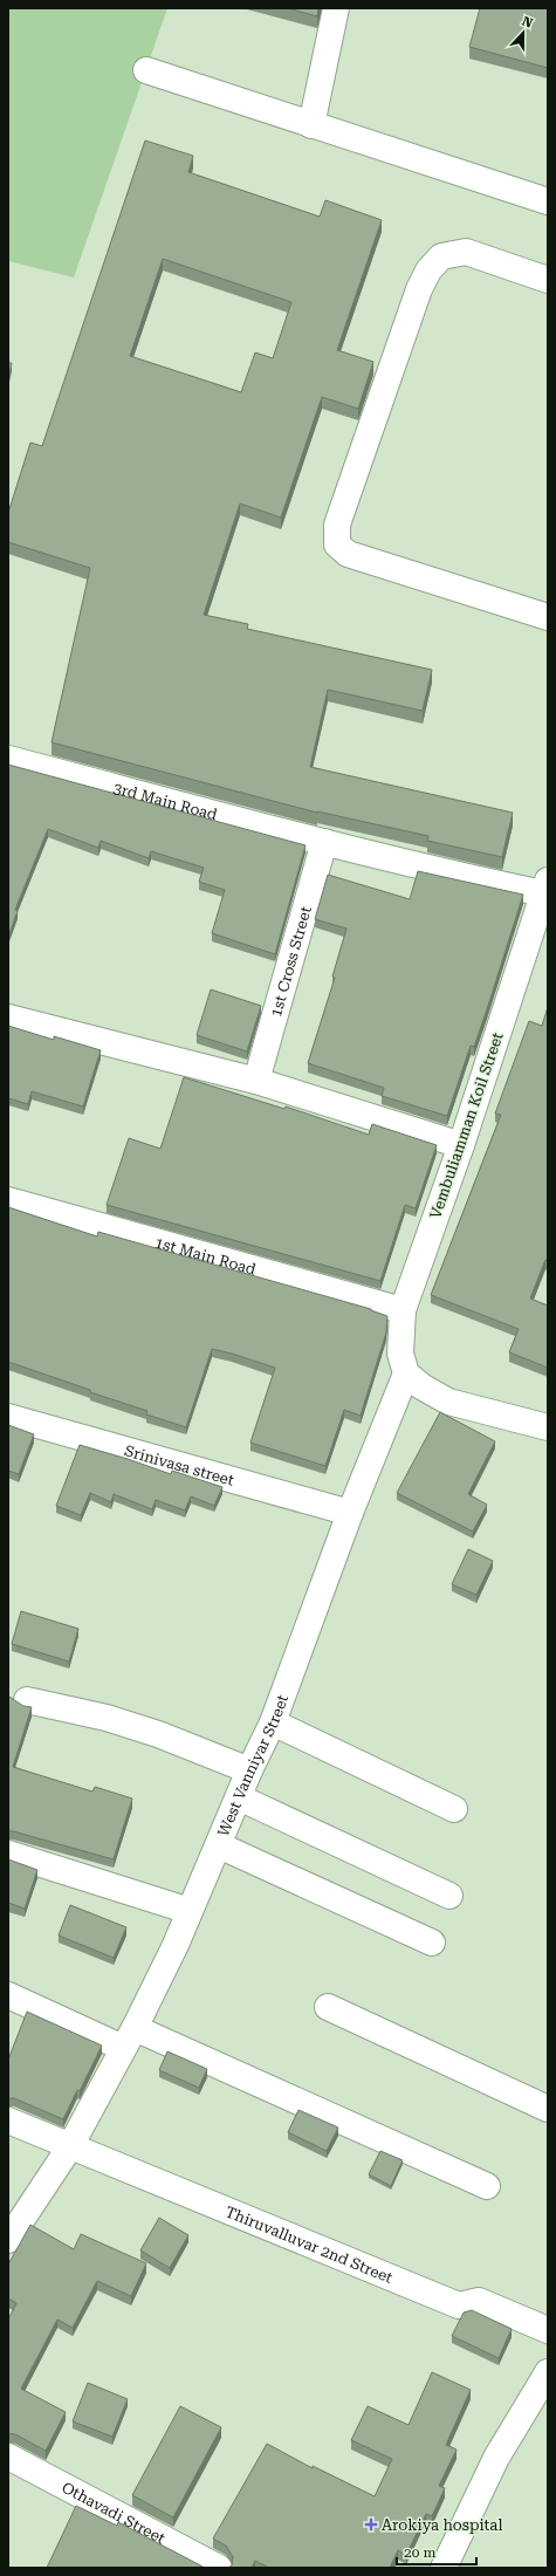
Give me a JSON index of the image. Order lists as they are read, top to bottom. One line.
{"streets":{"street":["3rd Main Road","1st Cross Street","Vembuliamman Koil Street","1st Main Road","Srinivasa street","West Vanniyar Street","Thiruvalluvar 2nd Street","Othavadi Street"]},"crossings":[["3rd Main Road","1st Cross Street"],["3rd Main Road","Vembuliamman Koil Street"],["Vembuliamman Koil Street","1st Main Road"],["Vembuliamman Koil Street","West Vanniyar Street"],["Srinivasa street","West Vanniyar Street"],["West Vanniyar Street","Thiruvalluvar 2nd Street"]],"places":{"health":["Arokiya hospital"]},"scale_bar":"20 m","north":"top"}
